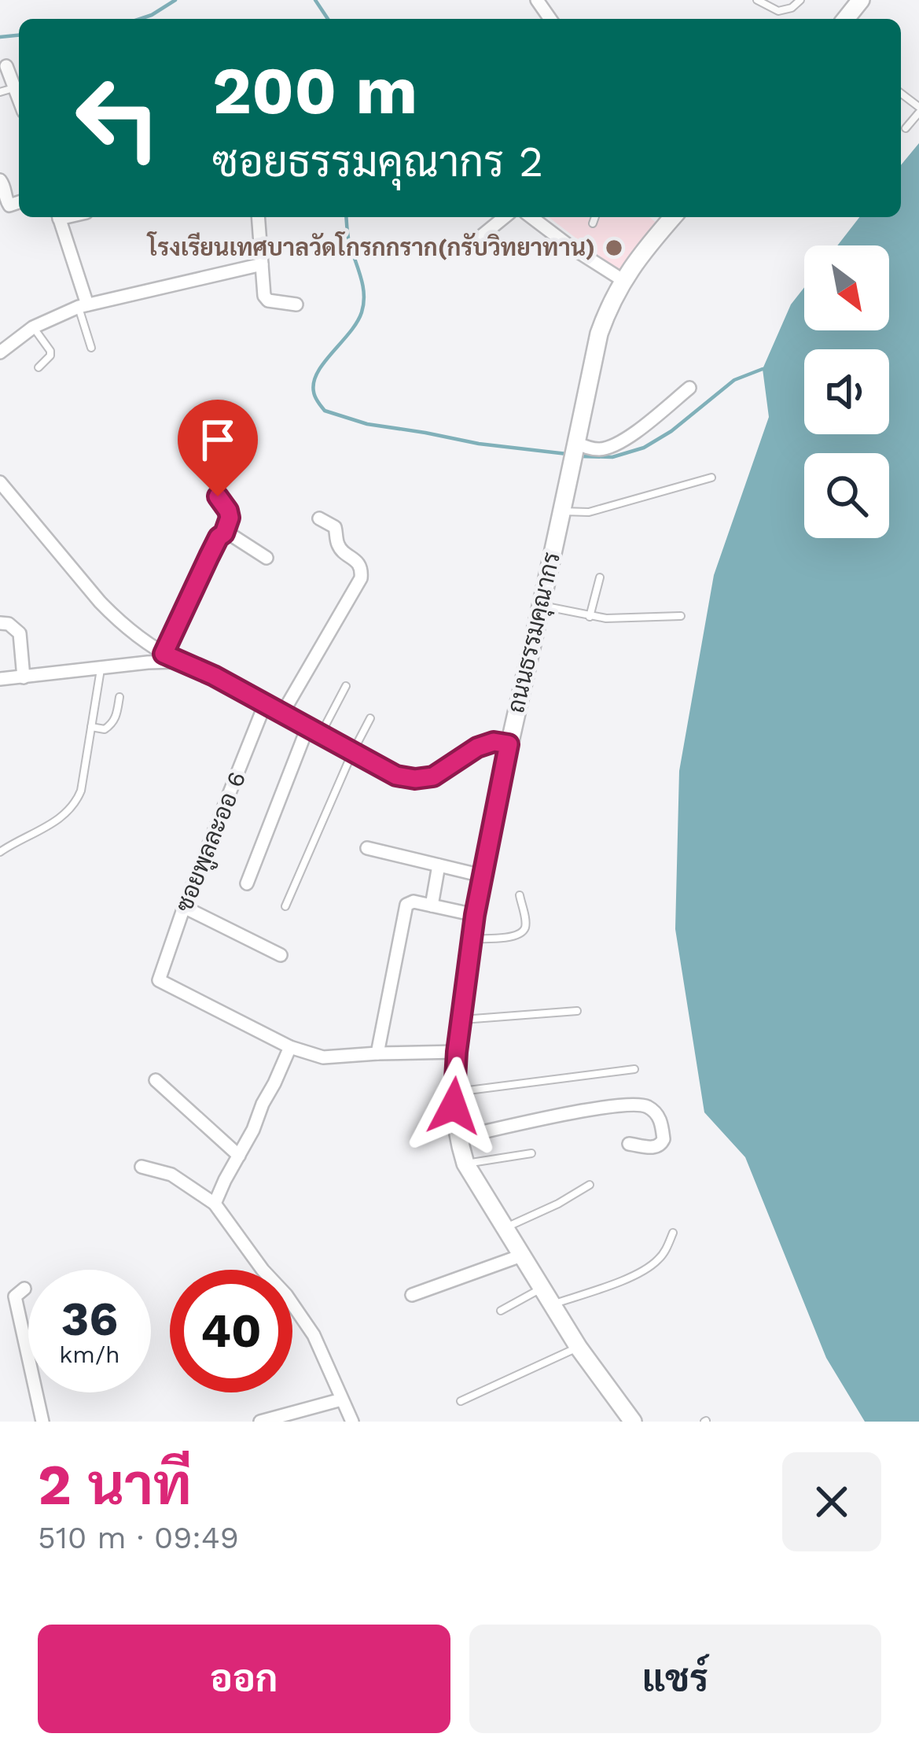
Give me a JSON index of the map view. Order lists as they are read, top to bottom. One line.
{"streets":{"street":["ถนนธรรมคุณากร","ซอยพูลละออ 6"]},"places":["โรงเรียนเทศบาลวัดโกรกกราก(กรับวิทยาทาน)"],"north":"bottom right","page":{"turn":["200 m","ซอยธรรมคุณากร 2"],"speed":"36 km/h","limit":"40","heading":["2 นาที","510 m · 09:49"],"buttons":["ออก","แชร์"]}}
